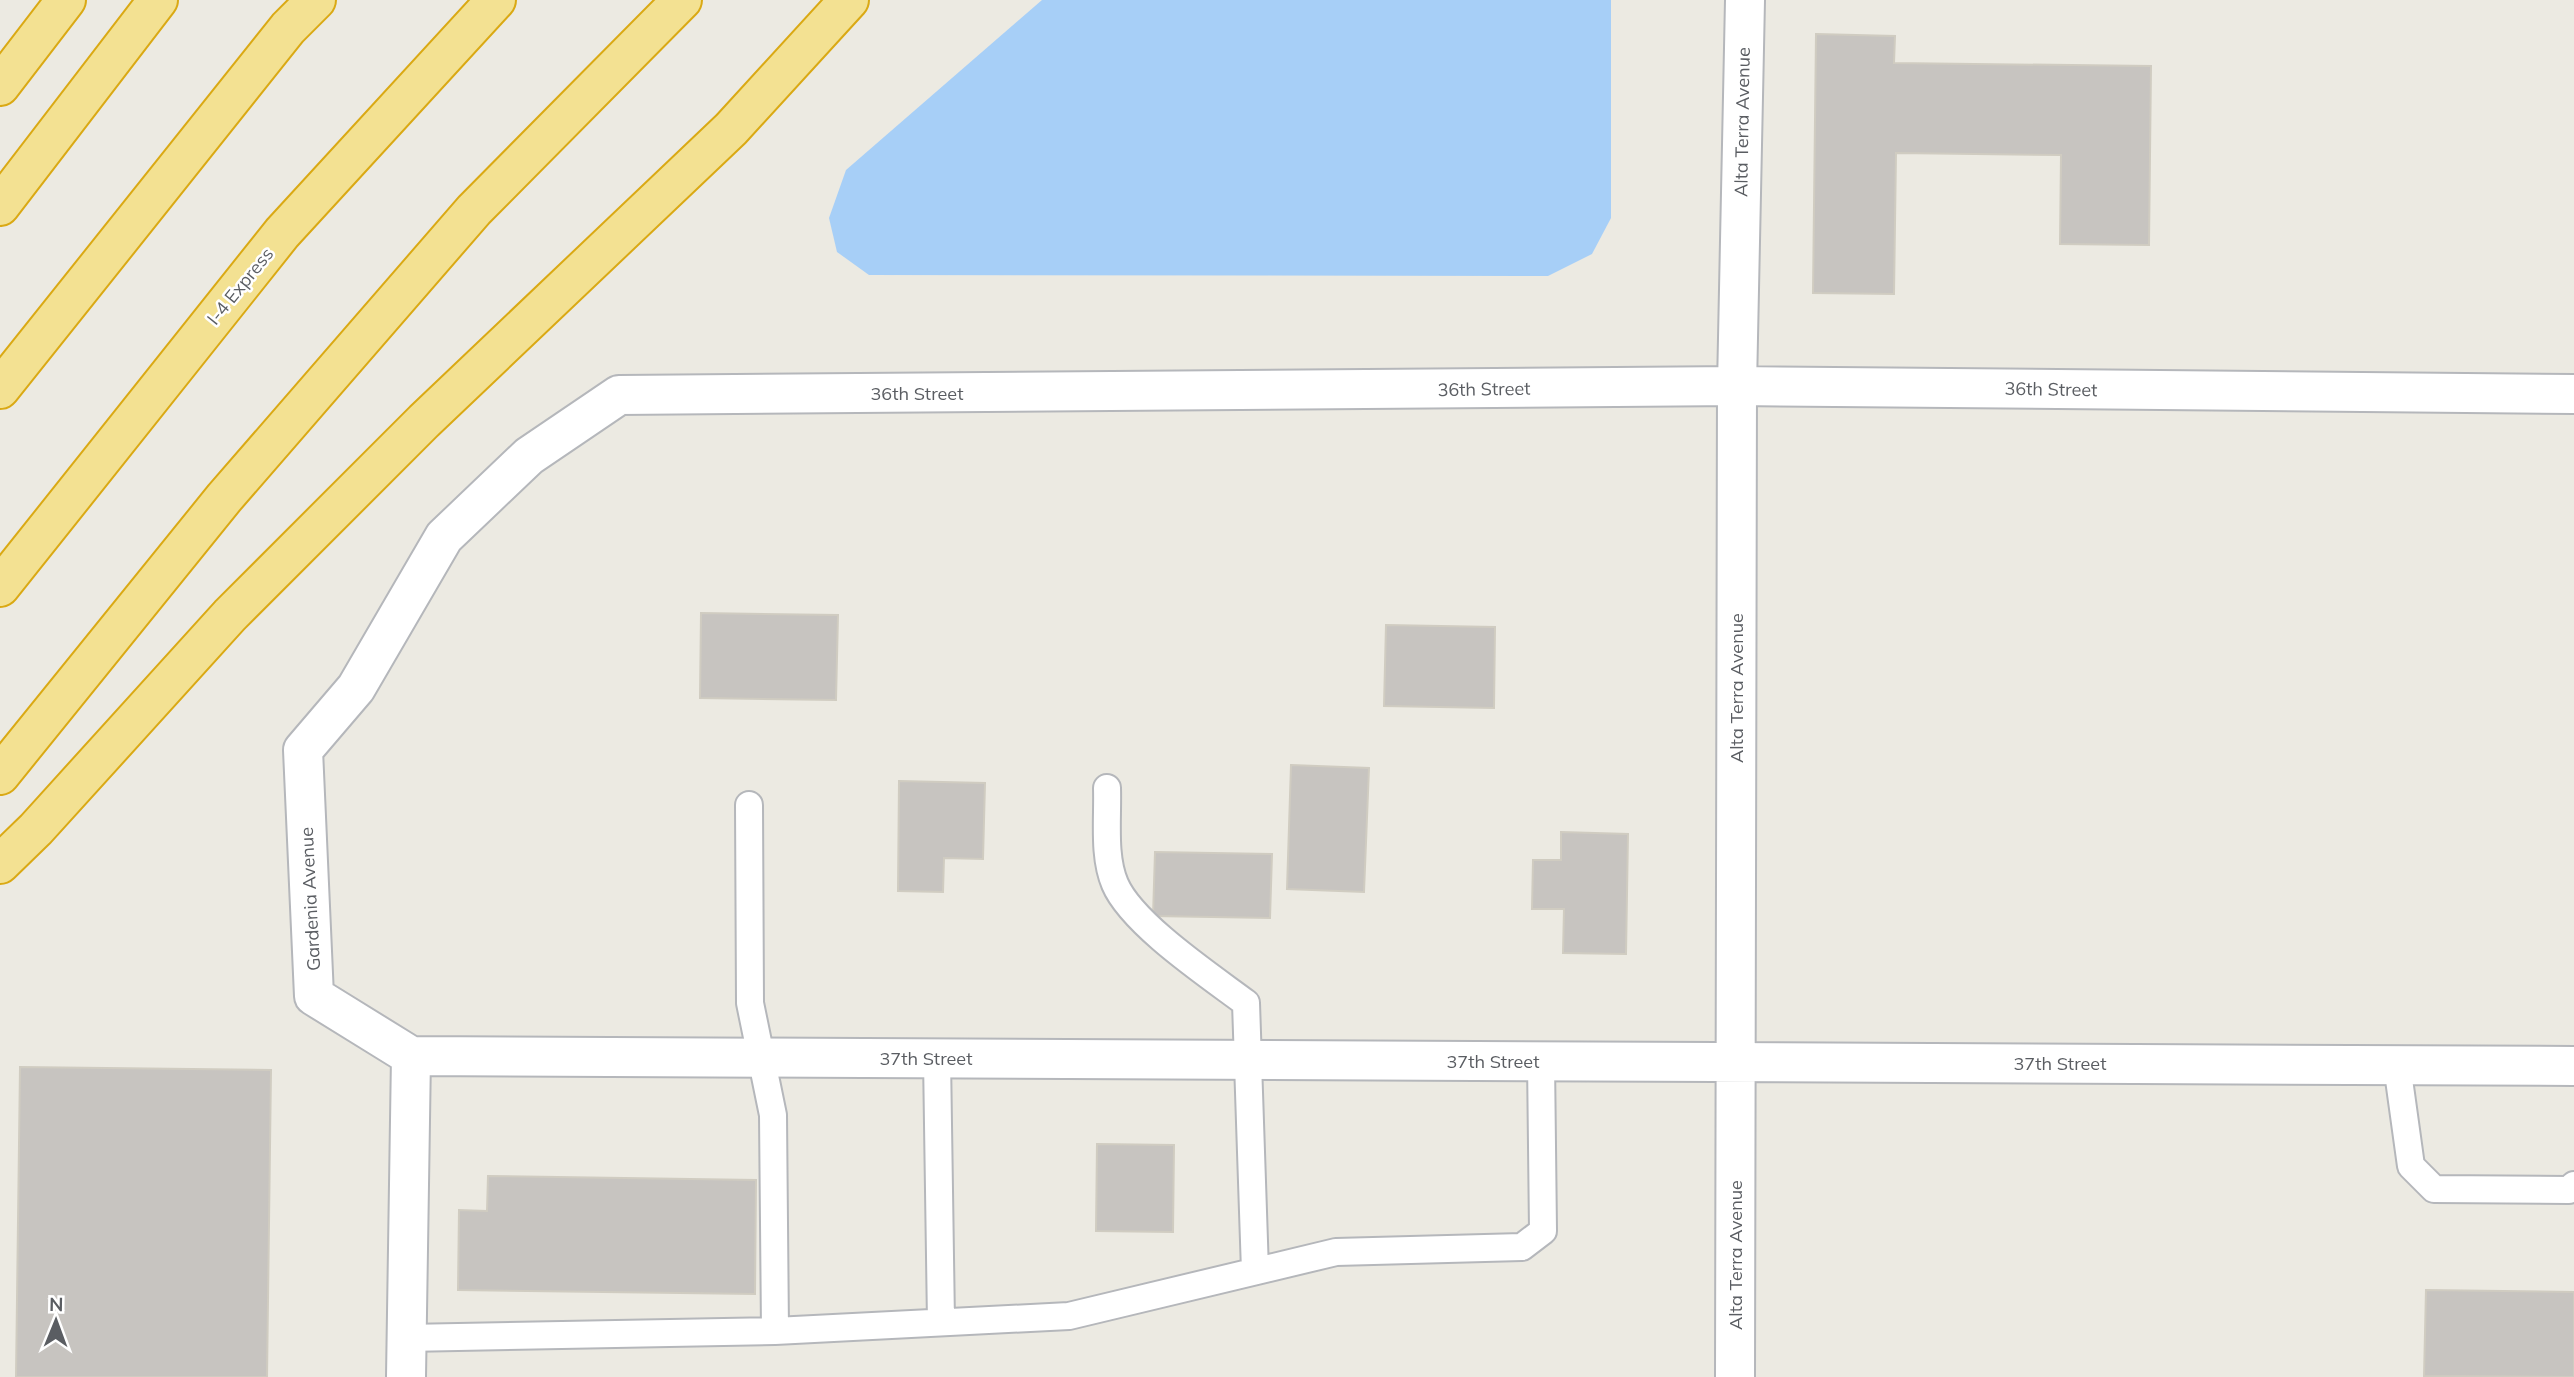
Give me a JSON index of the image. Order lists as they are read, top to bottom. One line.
{"streets":{"highway":["I-4 Express"],"street":["Alta Terra Avenue","36th Street","Gardenia Avenue","37th Street"]},"crossings":[["Alta Terra Avenue","36th Street"],["Alta Terra Avenue","37th Street"],["36th Street","Gardenia Avenue"],["Gardenia Avenue","37th Street"]],"north":"top"}
